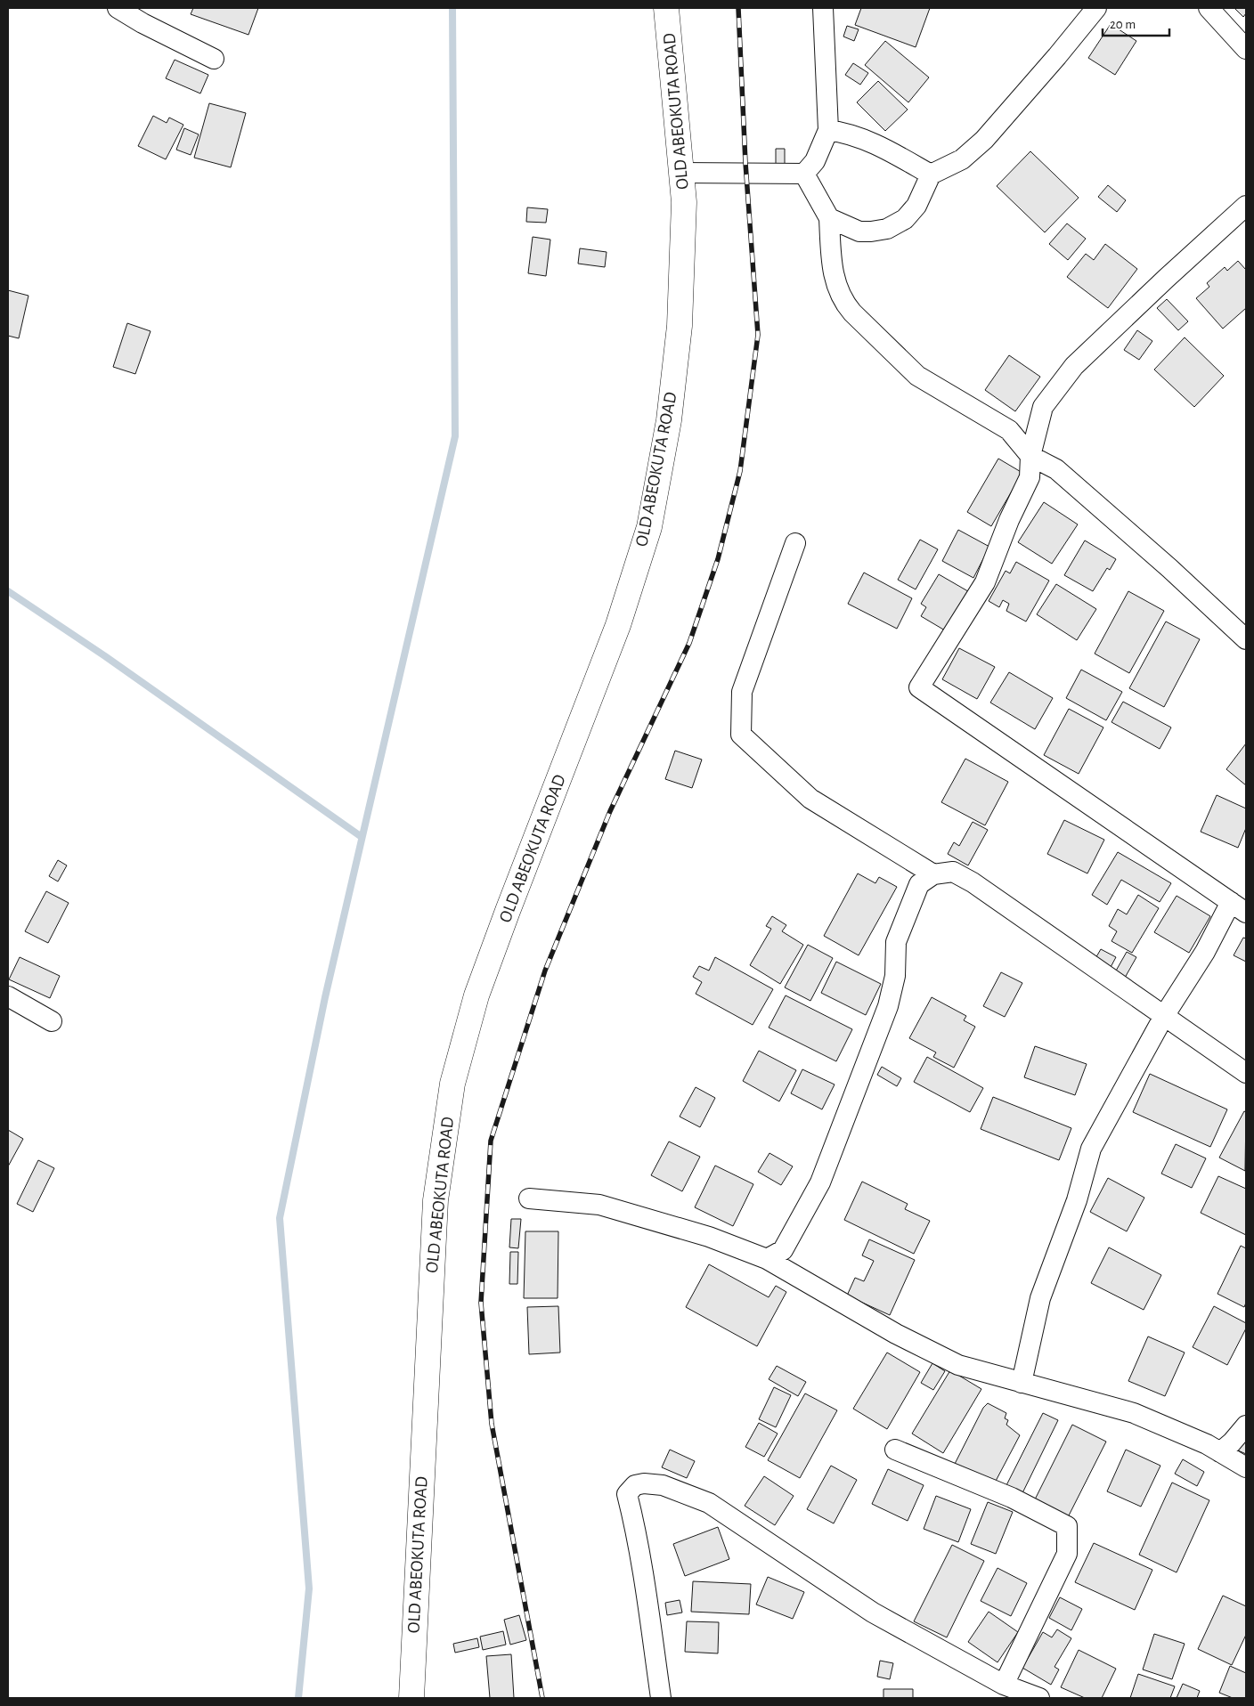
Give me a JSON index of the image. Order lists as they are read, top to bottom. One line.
{"streets":{"highway":["OLD ABEOKUTA ROAD"]},"scale_bar":"20 m"}
